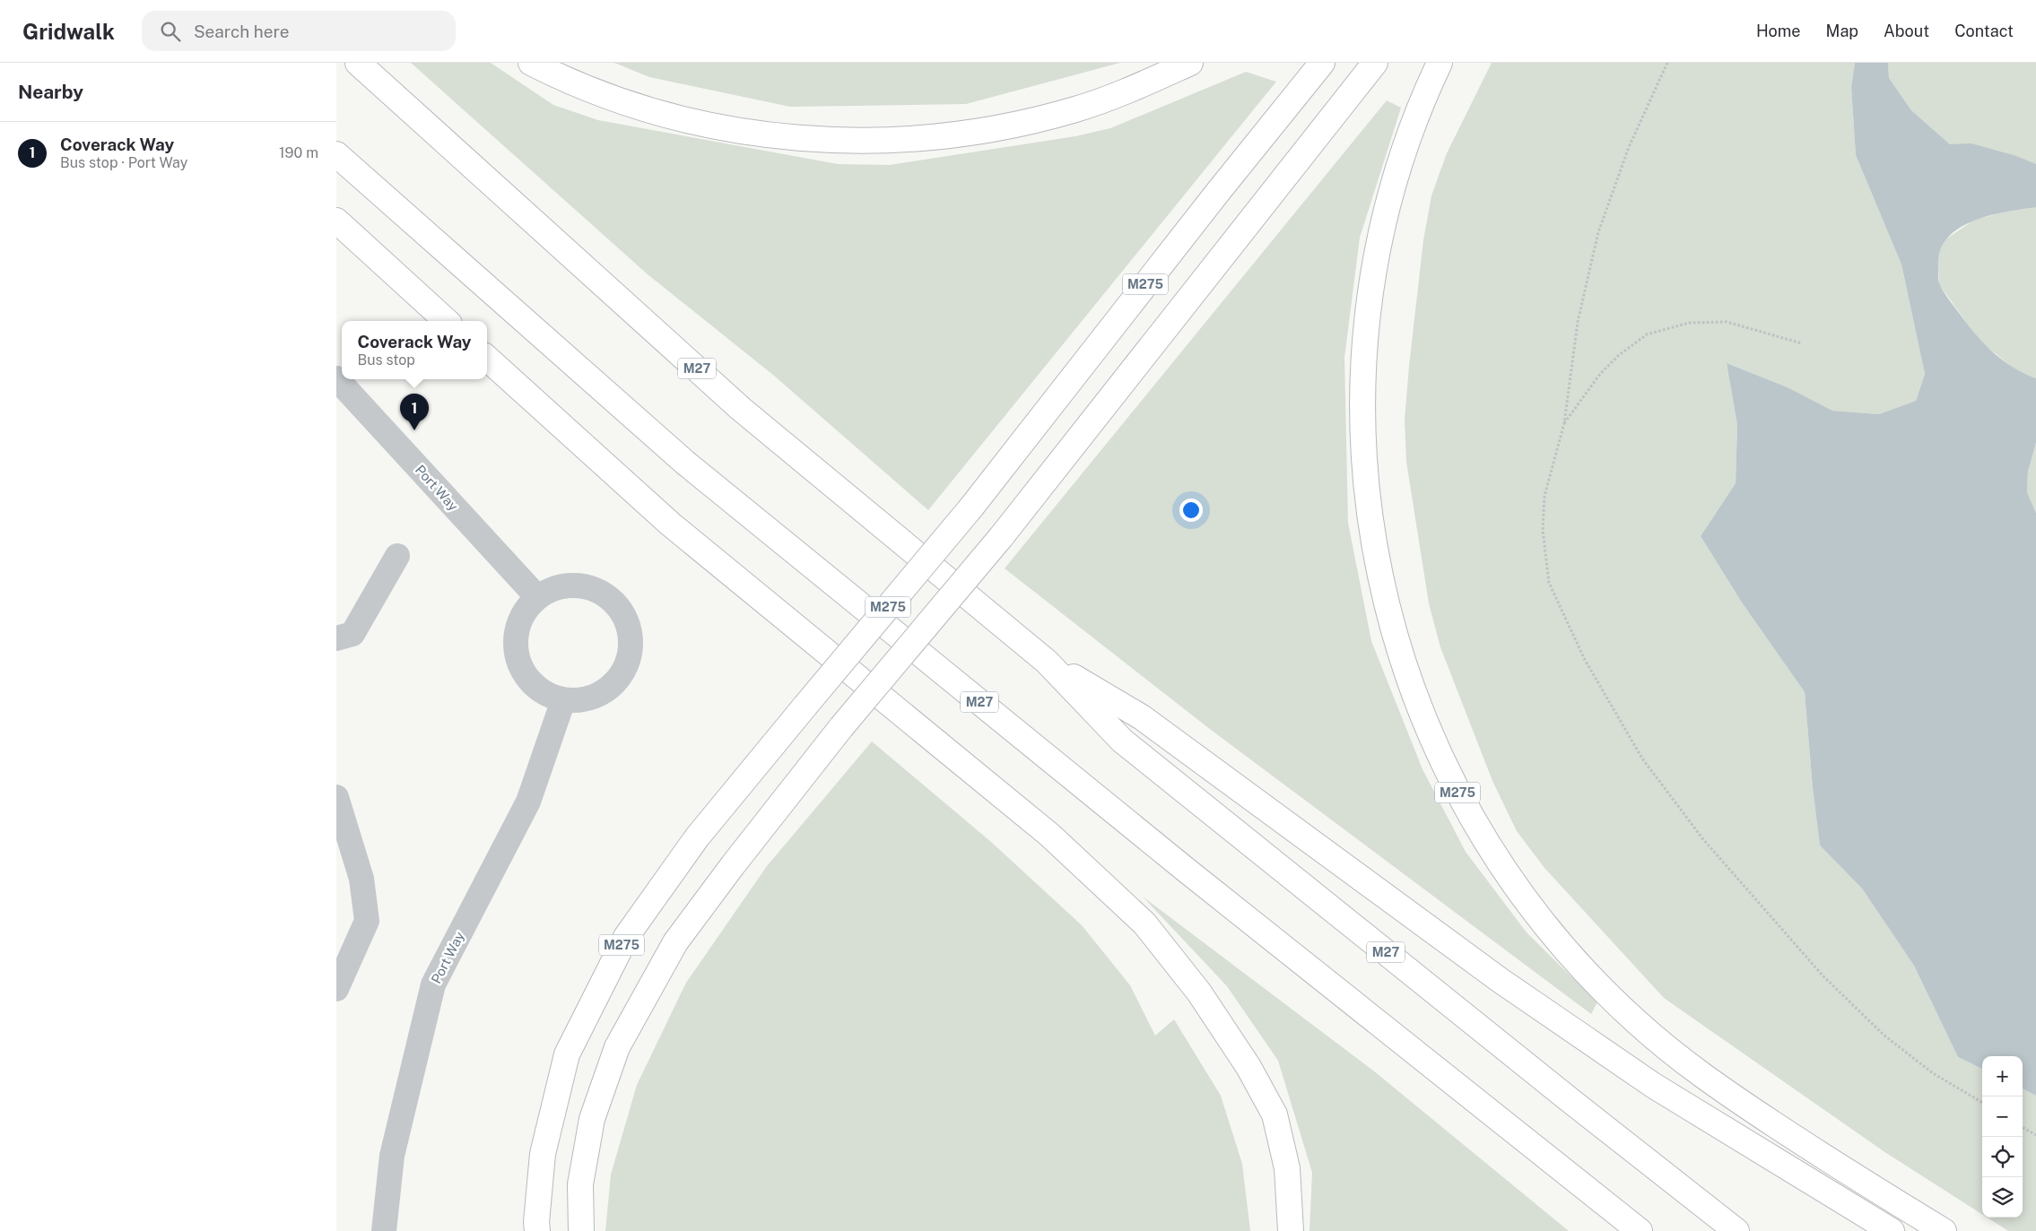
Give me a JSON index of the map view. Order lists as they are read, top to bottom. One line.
{"streets":{"highway":["M275","M27"],"street":["Port Way"]},"page":{"header":"Gridwalk","search":"Search here","nav":["Home","Map","About","Contact"],"heading":"Nearby","list":[{"mark":"1","name":"Coverack Way","note":"Bus stop · Port Way","value":"190 m"}],"popup":["Coverack Way","Bus stop"],"pins":"1","map_buttons":["+","−"]}}
